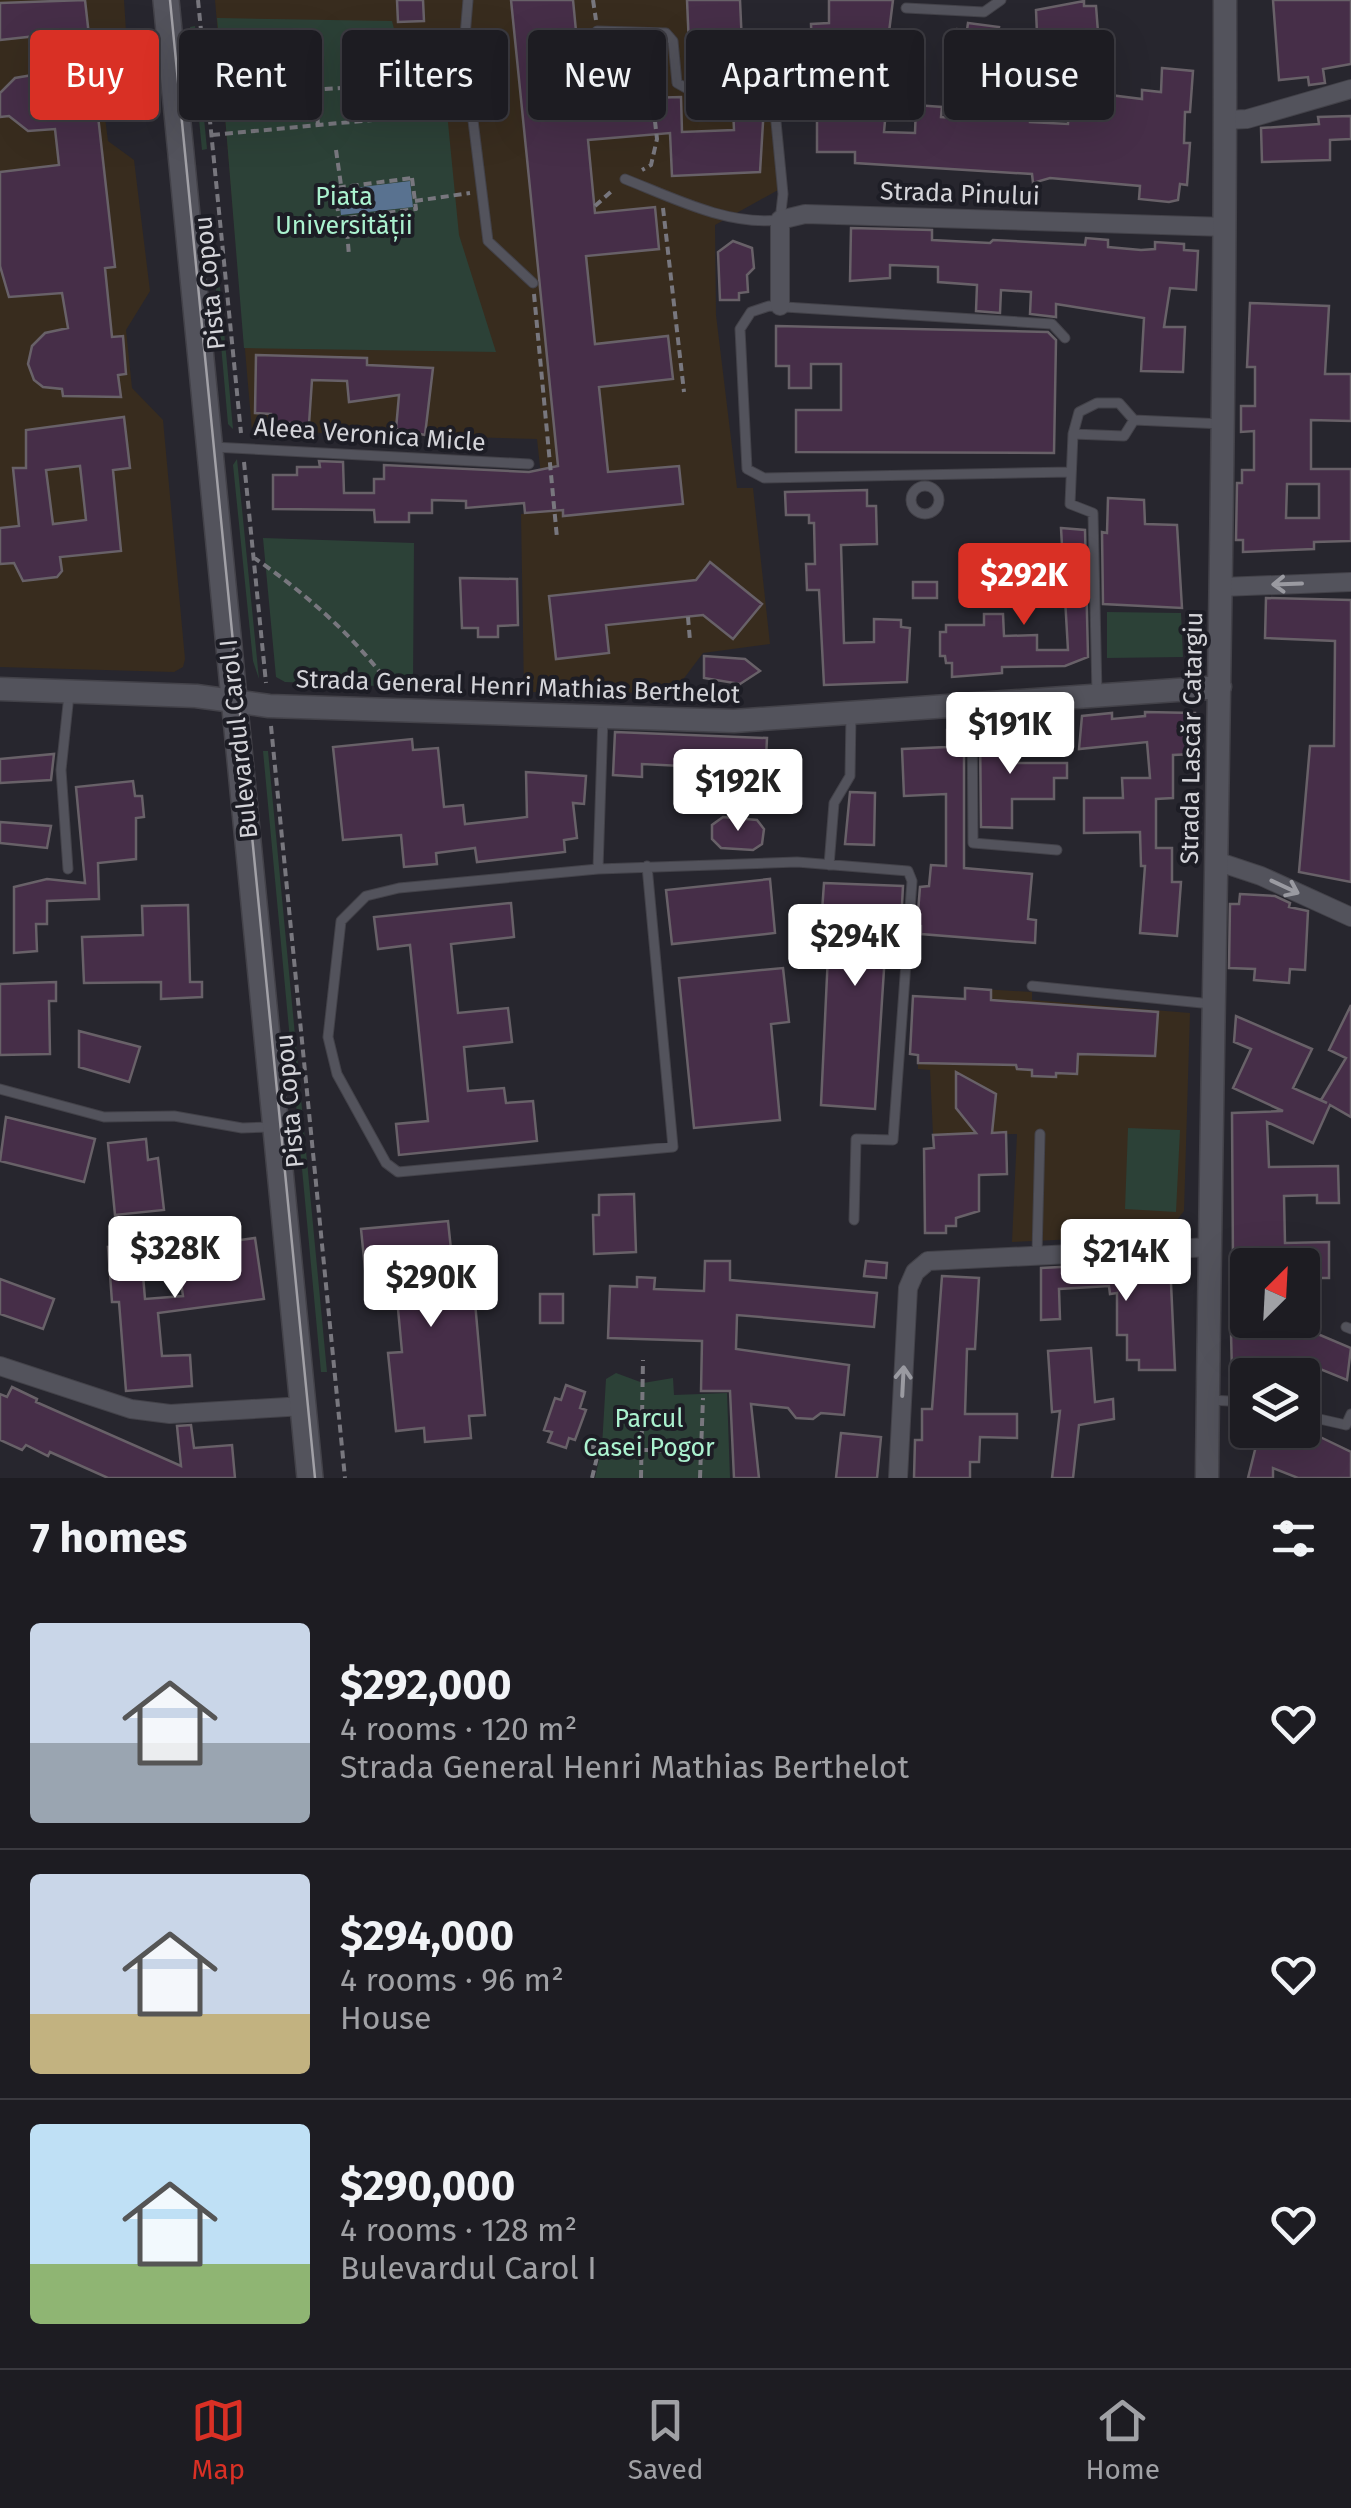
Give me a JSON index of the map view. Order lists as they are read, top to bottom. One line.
{"streets":{"main road":["Bulevardul Carol I"],"street":["Strada Pinului","Strada General Henri Mathias Berthelot","Strada Lascăr Catargiu"],"lane":["Aleea Veronica Micle"],"path":["Pista Copou"]},"crossings":[["Strada Pinului","Strada Lascăr Catargiu"],["Pista Copou","Aleea Veronica Micle"],["Aleea Veronica Micle","Bulevardul Carol I"],["Strada General Henri Mathias Berthelot","Strada Lascăr Catargiu"],["Strada General Henri Mathias Berthelot","Bulevardul Carol I"]],"parks":["Piata Universității","Parcul Casei Pogor"],"north":"top right","page":{"chip":["Buy","Rent","Filters","New","Apartment","House"],"price":["$292K","$191K","$192K","$294K","$328K","$214K","$290K"],"heading":"7 homes","list":[{"name":"$292,000","note":"4 rooms · 120 m² · Strada General Henri Mathias Berthelot"},{"name":"$294,000","note":"4 rooms · 96 m² · House"},{"name":"$290,000","note":"4 rooms · 128 m² · Bulevardul Carol I"}],"tabs":["Map","Saved","Home"]}}
